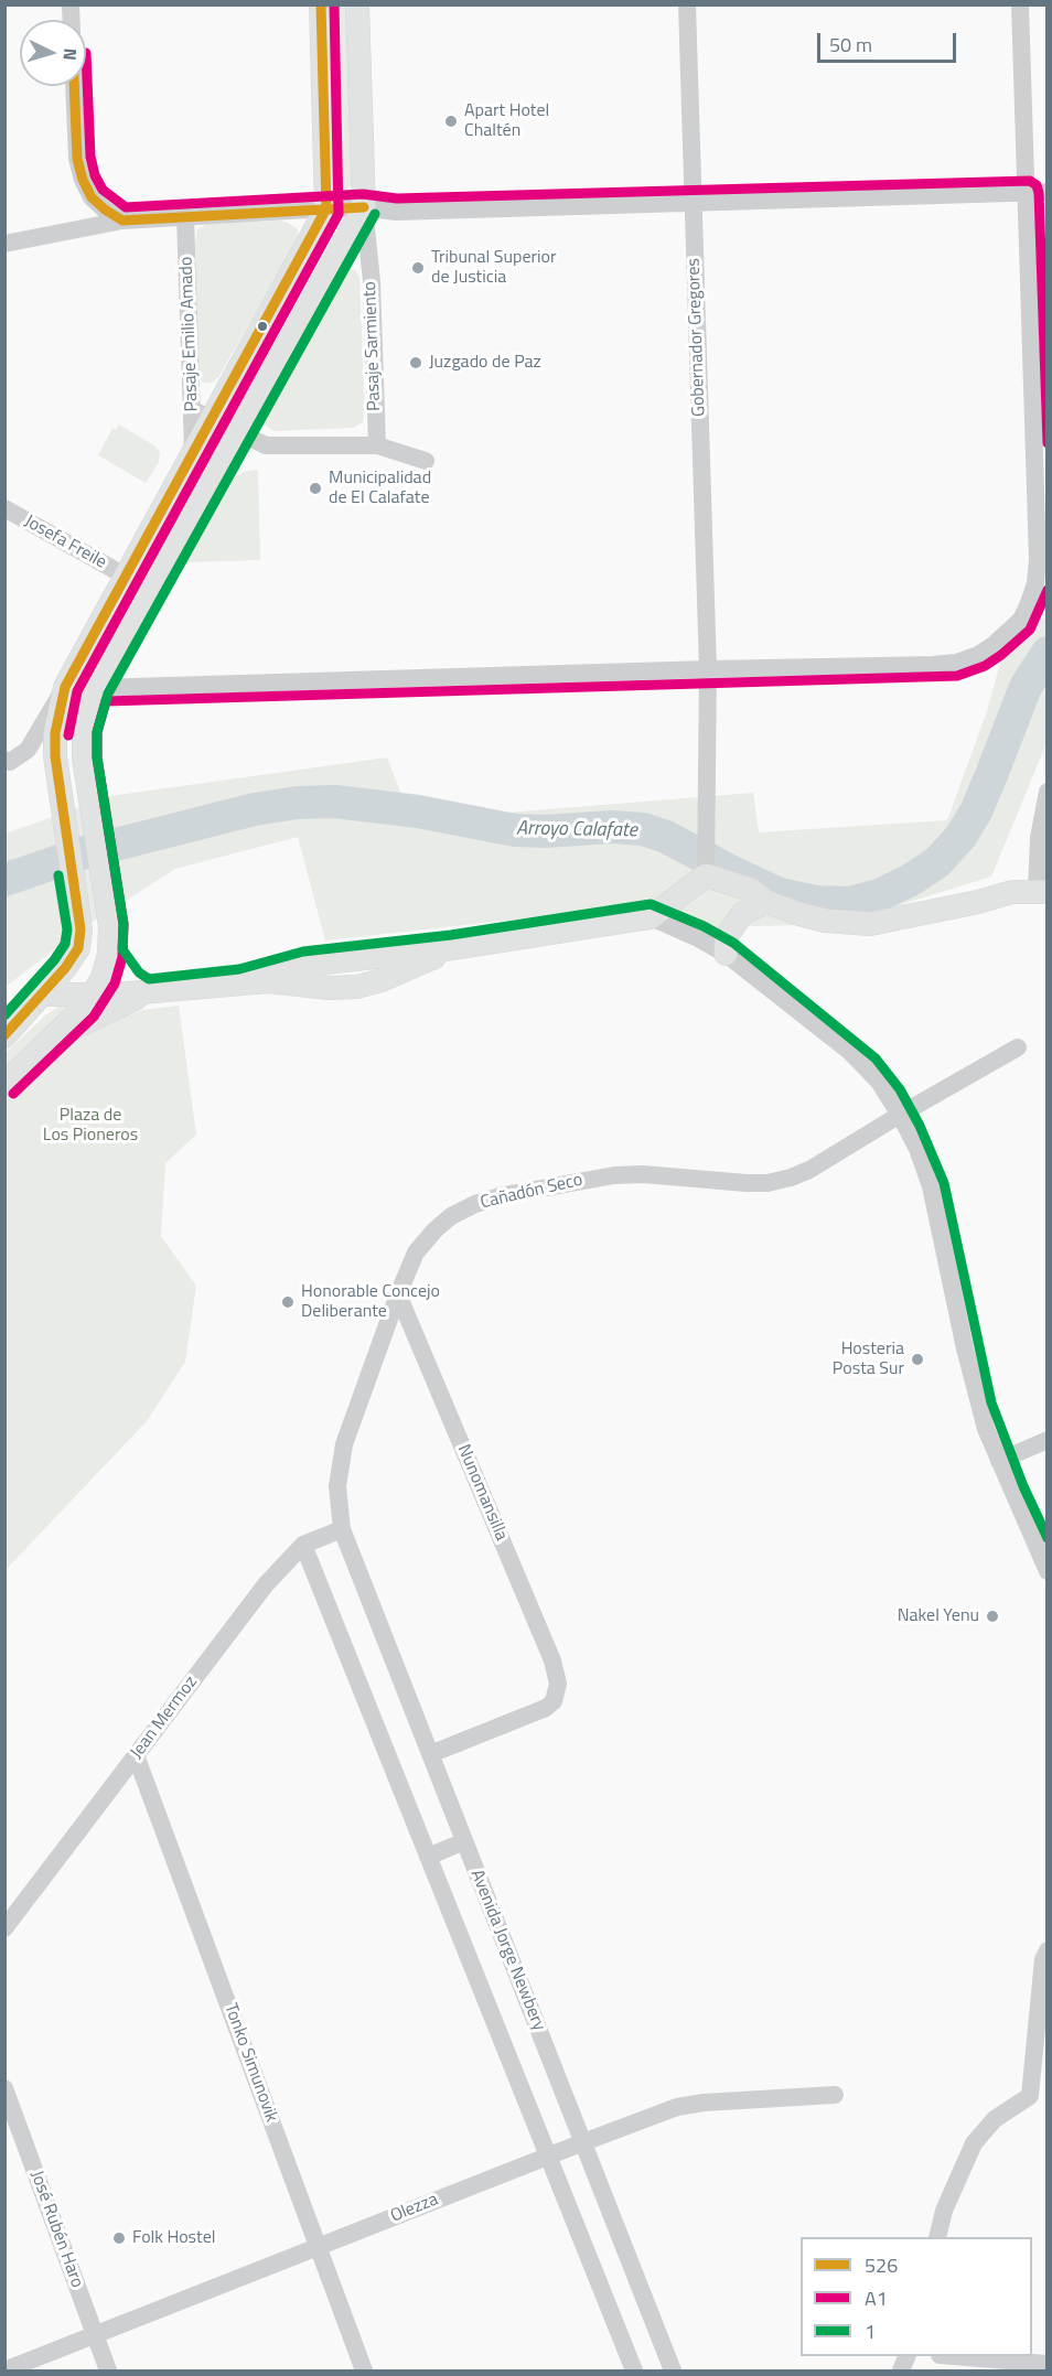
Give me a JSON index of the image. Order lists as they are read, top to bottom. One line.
{"streets":{"street":["Pasaje Emilio Amado","Gobernador Gregores","Pasaje Sarmiento","Josefa Freile","Cañadón Seco","Nunomansilla","Jean Mermoz","Avenida Jorge Newbery","Tonko Simunovik","Olezza","José Rubén Haro"]},"crossings":[["Cañadón Seco","Nunomansilla"],["Cañadón Seco","Jean Mermoz"],["Cañadón Seco","Avenida Jorge Newbery"],["Nunomansilla","Avenida Jorge Newbery"],["Jean Mermoz","Avenida Jorge Newbery"],["Jean Mermoz","Tonko Simunovik"],["Avenida Jorge Newbery","Olezza"],["Tonko Simunovik","Olezza"],["Olezza","José Rubén Haro"]],"water":["Arroyo Calafate"],"parks":["Plaza de Los Pioneros"],"places":["Apart Hotel Chaltén","Tribunal Superior de Justicia","Juzgado de Paz","Municipalidad de El Calafate","Honorable Concejo Deliberante","Hosteria Posta Sur","Nakel Yenu","Folk Hostel"],"lines":["transit line 526","transit line A1","transit line 1"],"legend":["526","A1","1"],"scale_bar":"50 m","north":"right"}
